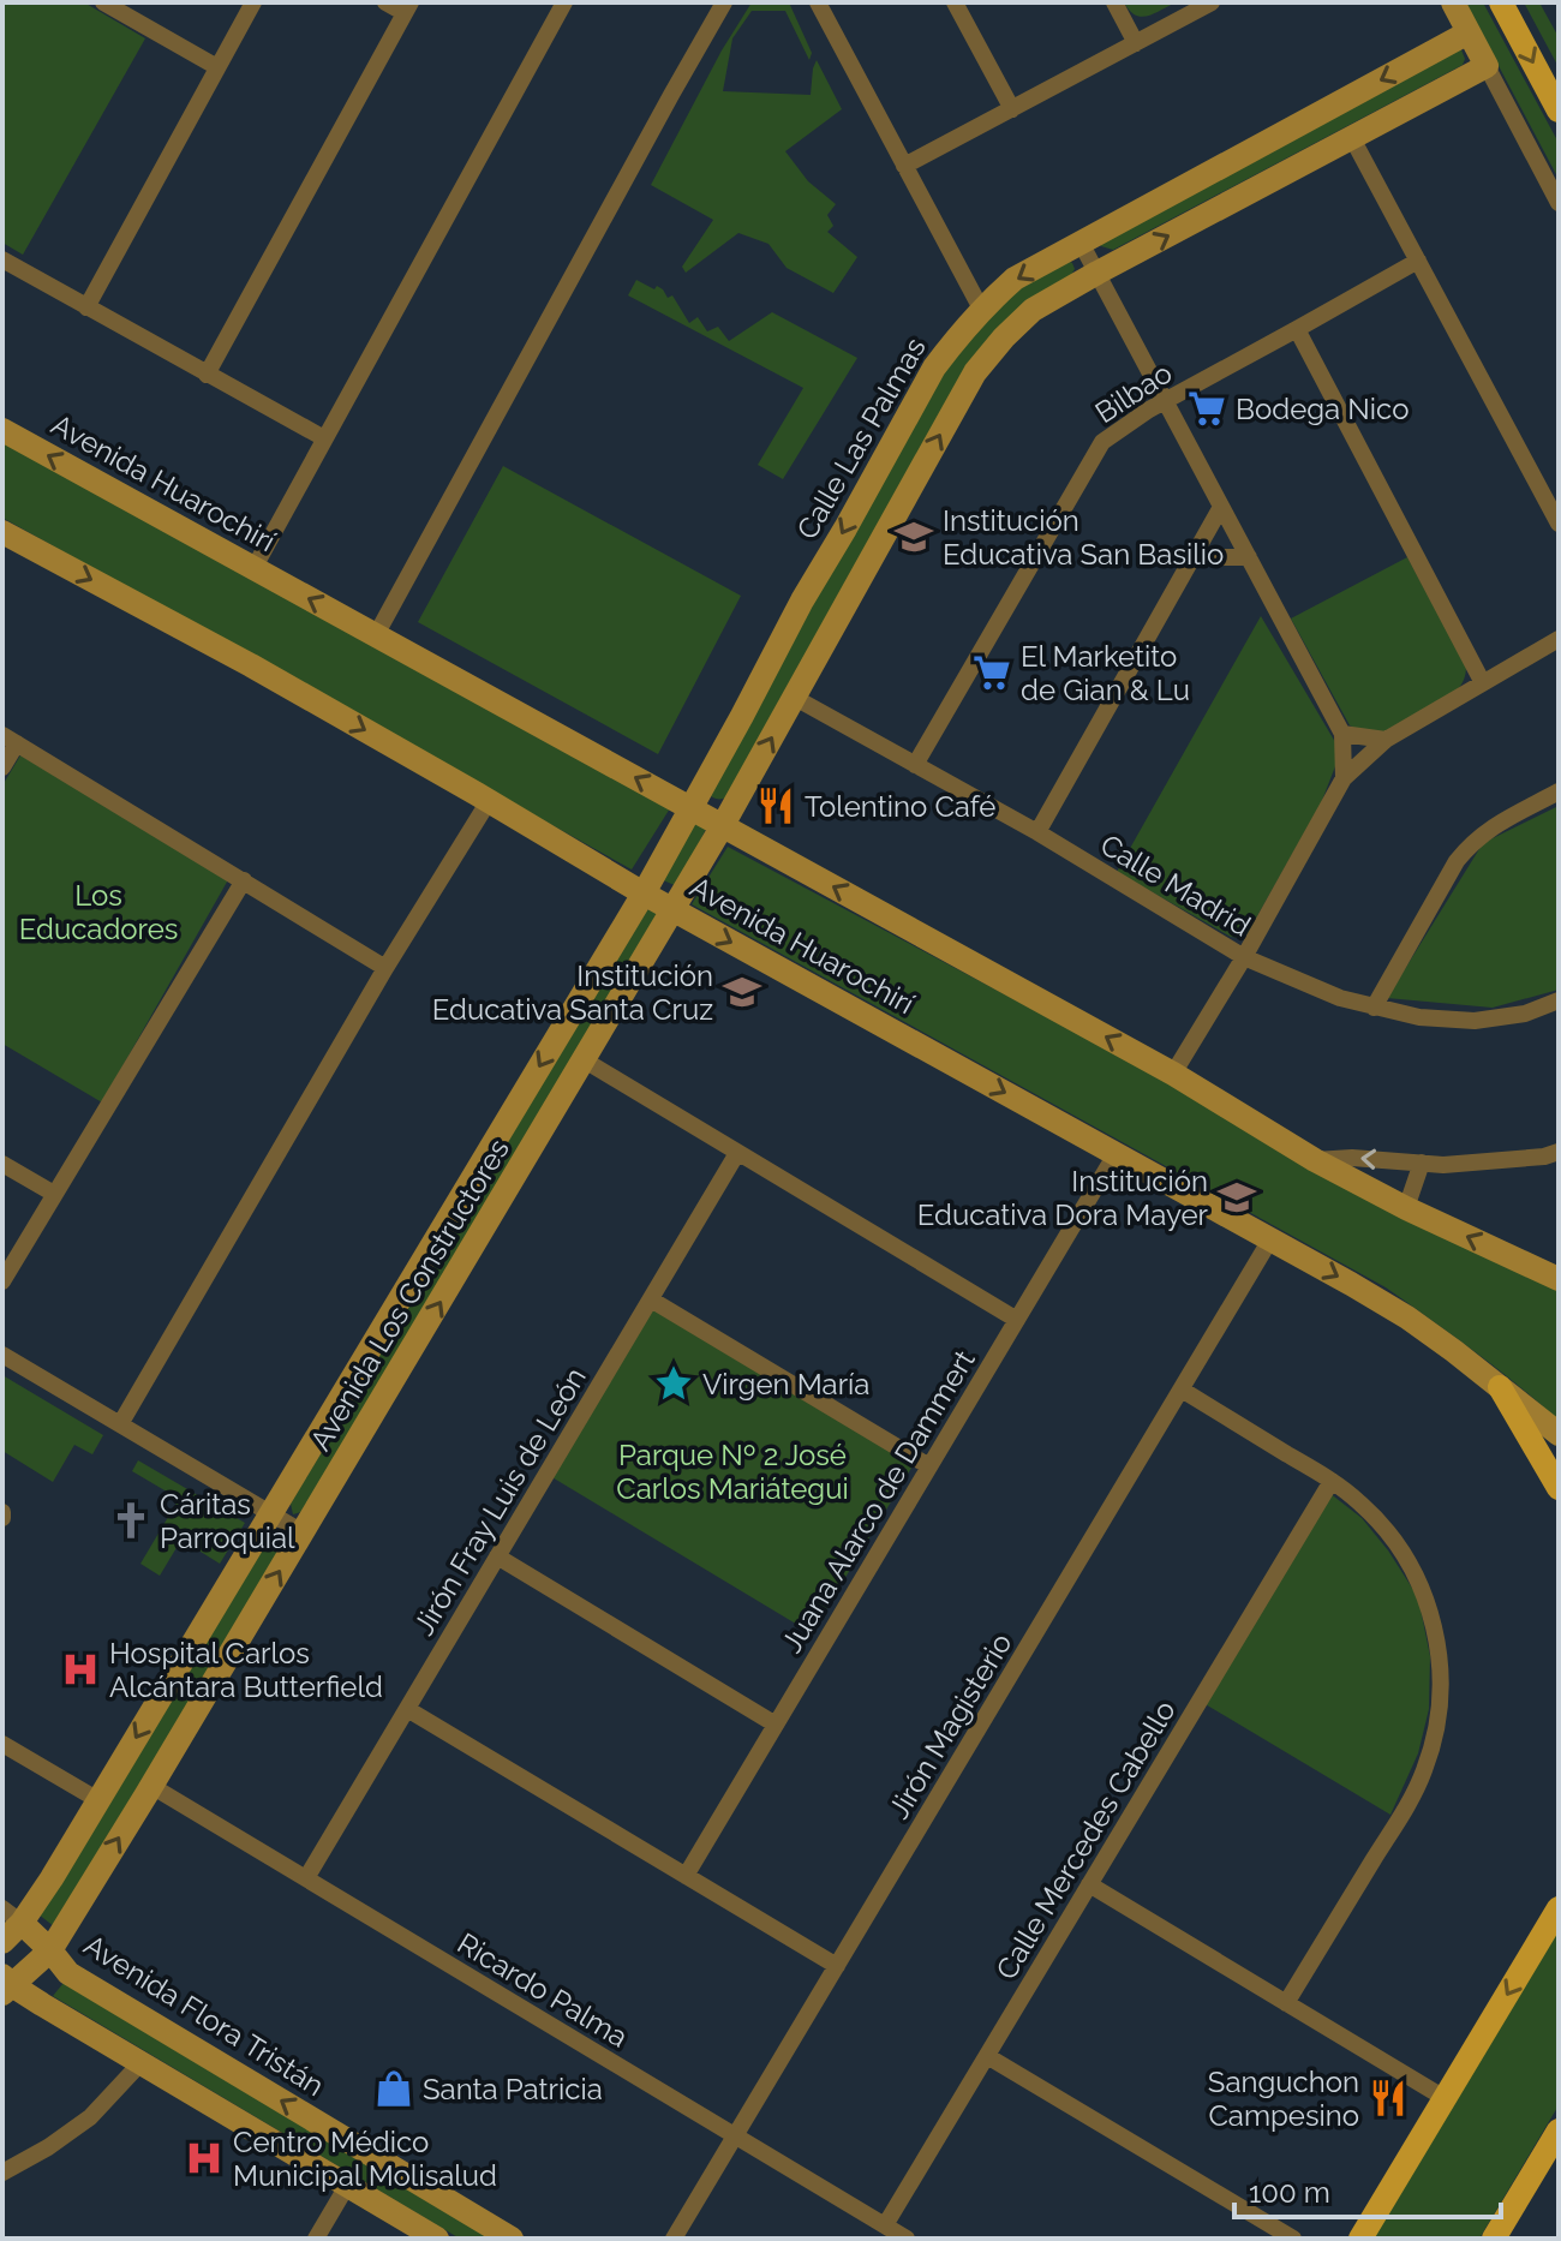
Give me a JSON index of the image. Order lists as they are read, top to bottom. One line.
{"streets":{"street":["Bilbao","Calle Las Palmas","Avenida Huarochirí","Calle Madrid","Avenida Los Constructores","Jirón Fray Luis de León","Juana Alarco de Dammert","Jirón Magisterio","Calle Mercedes Cabello","Ricardo Palma","Avenida Flora Tristán"]},"crossings":[["Bilbao","Calle Madrid"],["Calle Las Palmas","Avenida Huarochirí"],["Calle Las Palmas","Avenida Los Constructores"],["Avenida Huarochirí","Avenida Los Constructores"],["Avenida Huarochirí","Juana Alarco de Dammert"],["Avenida Huarochirí","Jirón Magisterio"],["Avenida Los Constructores","Ricardo Palma"],["Avenida Los Constructores","Avenida Flora Tristán"],["Jirón Fray Luis de León","Ricardo Palma"],["Jirón Magisterio","Ricardo Palma"],["Calle Mercedes Cabello","Ricardo Palma"]],"parks":["Los Educadores","Parque Nº 2 José Carlos Mariátegui"],"places":{"supermarket":["Bodega Nico","El Marketito de Gian & Lu"],"school or university":["Institución Educativa San Basilio","Institución Educativa Santa Cruz","Institución Educativa Dora Mayer"],"restaurant":["Tolentino Café","Sanguchon Campesino"],"place":["Virgen María"],"church":["Cáritas Parroquial"],"hospital":["Hospital Carlos Alcántara Butterfield","Centro Médico Municipal Molisalud"],"shop":["Santa Patricia"]},"scale_bar":"100 m"}
